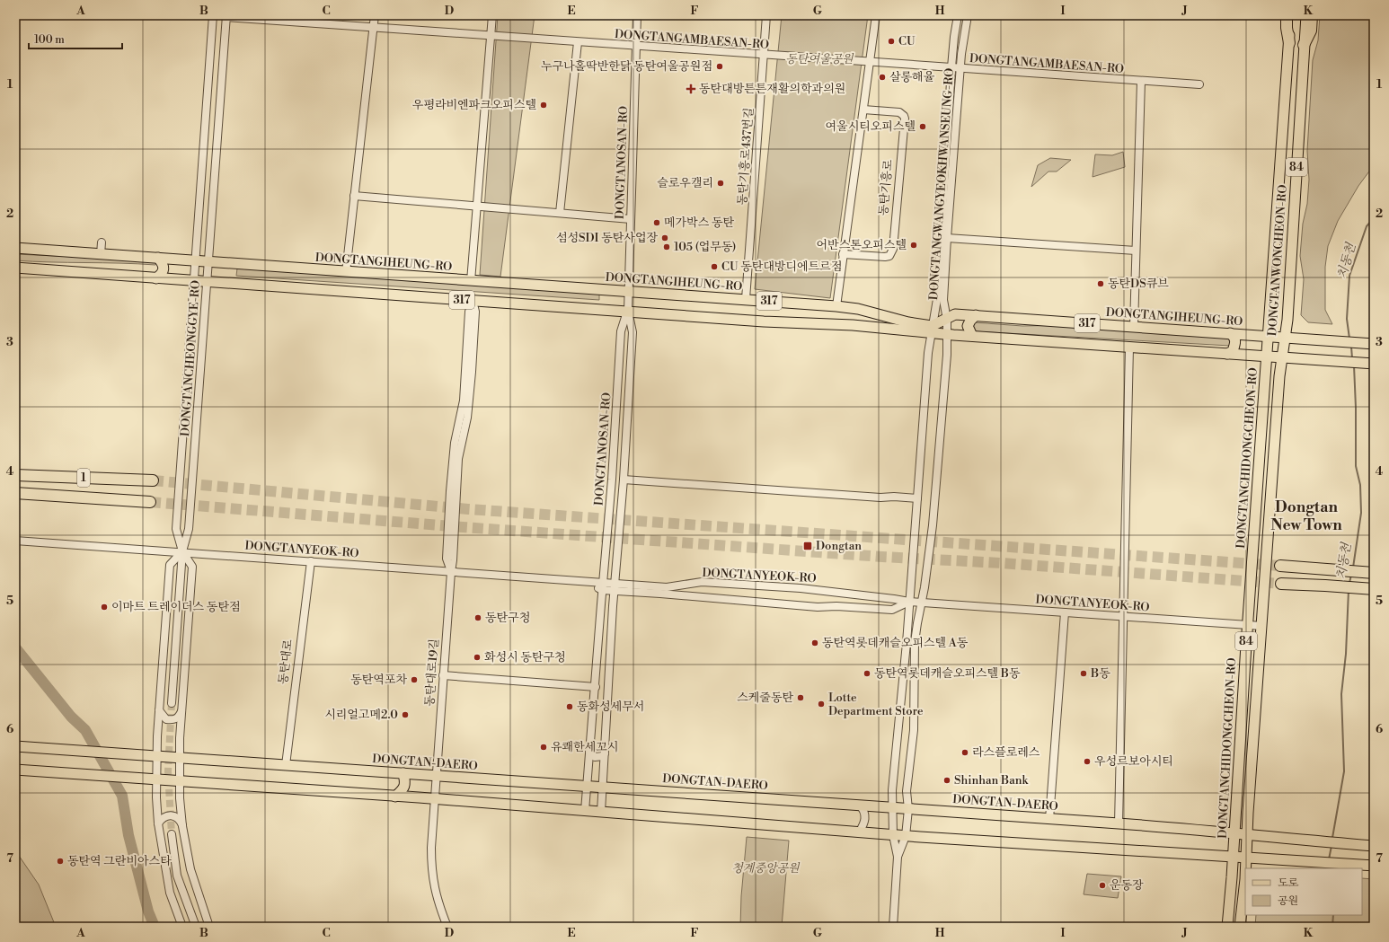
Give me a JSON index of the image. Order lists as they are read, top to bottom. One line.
{"streets":{"highway":["1"],"main road":["84","DONGTANWONCHEON-RO","DONGTANGIHEUNG-RO","317","DONGTANCHIDONGCHEON-RO","DONGTAN-DAERO"],"street":["DONGTANGAMBAESAN-RO","동탄기흥로437번길","DONGTANOSAN-RO","DONGTANGWANGYEOKHWANSEUNG-RO","동탄기흥로","DONGTANCHEONGGYE-RO","DONGTANYEOK-RO","동탄대로","동탄대로19길"]},"crossings":[["DONGTANGAMBAESAN-RO","동탄기흥로437번길"],["DONGTANGAMBAESAN-RO","DONGTANOSAN-RO"],["DONGTANGAMBAESAN-RO","DONGTANGWANGYEOKHWANSEUNG-RO"],["DONGTANGAMBAESAN-RO","DONGTANCHEONGGYE-RO"],["동탄기흥로437번길","DONGTANGIHEUNG-RO"],["DONGTANOSAN-RO","DONGTANGIHEUNG-RO"],["DONGTANOSAN-RO","DONGTANYEOK-RO"],["DONGTANOSAN-RO","DONGTAN-DAERO"],["DONGTANGWANGYEOKHWANSEUNG-RO","DONGTANGIHEUNG-RO"],["DONGTANGWANGYEOKHWANSEUNG-RO","DONGTANYEOK-RO"],["DONGTANWONCHEON-RO","DONGTANGIHEUNG-RO"],["DONGTANWONCHEON-RO","DONGTANCHIDONGCHEON-RO"],["DONGTANGIHEUNG-RO","DONGTANCHEONGGYE-RO"],["DONGTANGIHEUNG-RO","DONGTANCHIDONGCHEON-RO"],["DONGTANGIHEUNG-RO","동탄대로19길"],["DONGTANCHEONGGYE-RO","DONGTANYEOK-RO"],["DONGTANCHIDONGCHEON-RO","DONGTANYEOK-RO"],["DONGTANCHIDONGCHEON-RO","DONGTAN-DAERO"],["DONGTANYEOK-RO","동탄대로"],["DONGTANYEOK-RO","동탄대로19길"],["동탄대로","DONGTAN-DAERO"],["동탄대로19길","DONGTAN-DAERO"]],"districts":["Dongtan New Town"],"water":["치동천"],"parks":["동탄여울공원","청계중앙공원"],"places":{"other":["CU","누구나홀딱반한닭 동탄여울공원점","살롱해율","우평라비엔파크오피스텔","여울시티오피스텔","슬로우캘리","메가박스 동탄","섬성SDI 동탄사업장","어반스톤오피스텔","105 (업무동)","CU 동탄대방디에트르점","동탄DS큐브","이마트 트레이더스 동탄점","동탄구청","동탄역롯데캐슬오피스텔 A동","화성시 동탄구청","동탄역롯데캐슬오피스텔 B동","B동","동탄역포차","스케줄동탄","Lotte Department Store","동화성세무서","시리얼고메2.0","유쾌한세꼬시","라스플로레스","우성르보아시티","Shinhan Bank","동탄역 그란비아스타","운동장"],"health":["동탄대방튼튼재활의학과의원"],"transit":["Dongtan"]},"legend":["도로","공원"],"scale_bar":"100 m","grid":{"columns":["A","B","C","D","E","F","G","H","I","J","K"],"rows":["1","2","3","4","5","6","7"]}}
